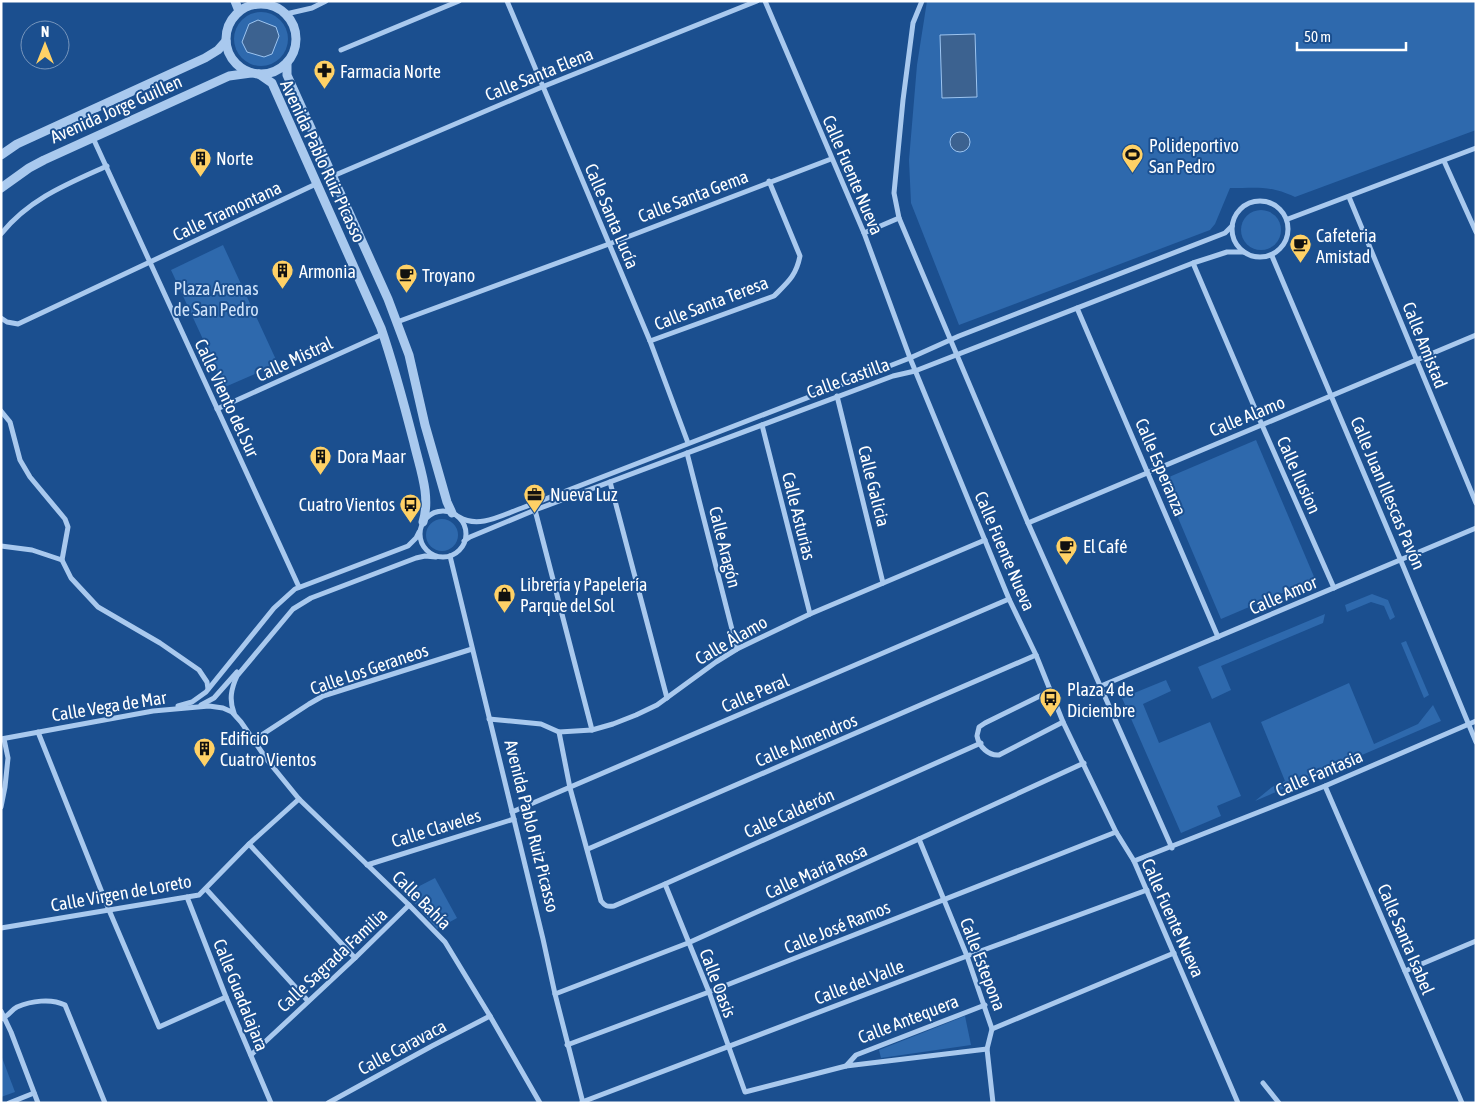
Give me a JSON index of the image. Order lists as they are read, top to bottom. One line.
{"streets":{"street":["Calle Santa Elena","Avenida Jorge Guillen","Avenida Pablo Ruiz Picasso","Calle Fuente Nueva","Calle Santa Gema","Calle Tramontana","Calle Santa Lucía","Calle Santa Teresa","Calle Amistad","Calle Mistral","Calle Castilla","Calle Viento del Sur","Calle Alamo","Calle Esperanza","Calle Ilusion","Calle Galicia","Calle Juan Illescas Pavón","Calle Asturias","Calle Aragón","Calle Amor","Calle Álamo","Calle Los Geraneos","Calle Peral","Calle Vega de Mar","Calle Almendros","Calle Fantasia","Calle Calderón","Calle Claveles","Calle María Rosa","Calle Virgen de Loreto","Calle Bahía","Calle José Ramos","Calle Santa Isabel","Calle Sagrada Familia","Calle Estepona","Calle del Valle","Calle Oasis","Calle Guadalajara","Calle Antequera","Calle Caravaca"]},"crossings":[["Calle Santa Elena","Avenida Pablo Ruiz Picasso"],["Calle Santa Elena","Calle Santa Lucía"],["Avenida Jorge Guillen","Avenida Pablo Ruiz Picasso"],["Avenida Jorge Guillen","Calle Viento del Sur"],["Avenida Pablo Ruiz Picasso","Calle Santa Gema"],["Avenida Pablo Ruiz Picasso","Calle Tramontana"],["Avenida Pablo Ruiz Picasso","Calle Mistral"],["Avenida Pablo Ruiz Picasso","Calle Castilla"],["Avenida Pablo Ruiz Picasso","Calle Álamo"],["Avenida Pablo Ruiz Picasso","Calle Los Geraneos"],["Avenida Pablo Ruiz Picasso","Calle Peral"],["Avenida Pablo Ruiz Picasso","Calle Claveles"],["Avenida Pablo Ruiz Picasso","Calle María Rosa"],["Avenida Pablo Ruiz Picasso","Calle José Ramos"],["Avenida Pablo Ruiz Picasso","Calle del Valle"],["Calle Fuente Nueva","Calle Santa Gema"],["Calle Fuente Nueva","Calle Castilla"],["Calle Fuente Nueva","Calle Alamo"],["Calle Fuente Nueva","Calle Amor"],["Calle Fuente Nueva","Calle Álamo"],["Calle Fuente Nueva","Calle Peral"],["Calle Fuente Nueva","Calle Almendros"],["Calle Fuente Nueva","Calle Fantasia"],["Calle Fuente Nueva","Calle María Rosa"],["Calle Fuente Nueva","Calle José Ramos"],["Calle Fuente Nueva","Calle del Valle"],["Calle Santa Gema","Calle Santa Lucía"],["Calle Santa Gema","Calle Santa Teresa"],["Calle Tramontana","Calle Viento del Sur"],["Calle Santa Lucía","Calle Santa Teresa"],["Calle Santa Lucía","Calle Castilla"],["Calle Amistad","Calle Alamo"],["Calle Mistral","Calle Viento del Sur"],["Calle Castilla","Calle Esperanza"],["Calle Castilla","Calle Ilusion"],["Calle Castilla","Calle Galicia"],["Calle Castilla","Calle Juan Illescas Pavón"],["Calle Castilla","Calle Asturias"],["Calle Castilla","Calle Aragón"],["Calle Alamo","Calle Esperanza"],["Calle Alamo","Calle Ilusion"],["Calle Alamo","Calle Juan Illescas Pavón"],["Calle Esperanza","Calle Amor"],["Calle Ilusion","Calle Amor"],["Calle Galicia","Calle Álamo"],["Calle Juan Illescas Pavón","Calle Amor"],["Calle Juan Illescas Pavón","Calle Fantasia"],["Calle Asturias","Calle Álamo"],["Calle Aragón","Calle Álamo"],["Calle Los Geraneos","Calle Bahía"],["Calle Vega de Mar","Calle Bahía"],["Calle Almendros","Calle Calderón"],["Calle Fantasia","Calle Santa Isabel"],["Calle Calderón","Calle Oasis"],["Calle Claveles","Calle Bahía"],["Calle María Rosa","Calle Estepona"],["Calle María Rosa","Calle Oasis"],["Calle Virgen de Loreto","Calle Bahía"],["Calle Virgen de Loreto","Calle Guadalajara"],["Calle Bahía","Calle Sagrada Familia"],["Calle Bahía","Calle Caravaca"],["Calle José Ramos","Calle Estepona"],["Calle José Ramos","Calle Oasis"],["Calle Sagrada Familia","Calle Guadalajara"],["Calle Estepona","Calle del Valle"],["Calle Estepona","Calle Antequera"],["Calle del Valle","Calle Oasis"],["Calle Oasis","Calle Antequera"]],"parks":["Plaza Arenas de San Pedro"],"places":{"pharmacy":["Farmacia Norte"],"sports":["Polideportivo San Pedro"],"building":["Norte","Armonia","Dora Maar","Edificio Cuatro Vientos"],"cafe":["Cafeteria Amistad","Troyano","El Café"],"office":["Nueva Luz"],"bus stop":["Cuatro Vientos","Plaza 4 de Diciembre"],"shop":["Librería y Papelería Parque del Sol"]},"scale_bar":"50 m","north":"top"}
